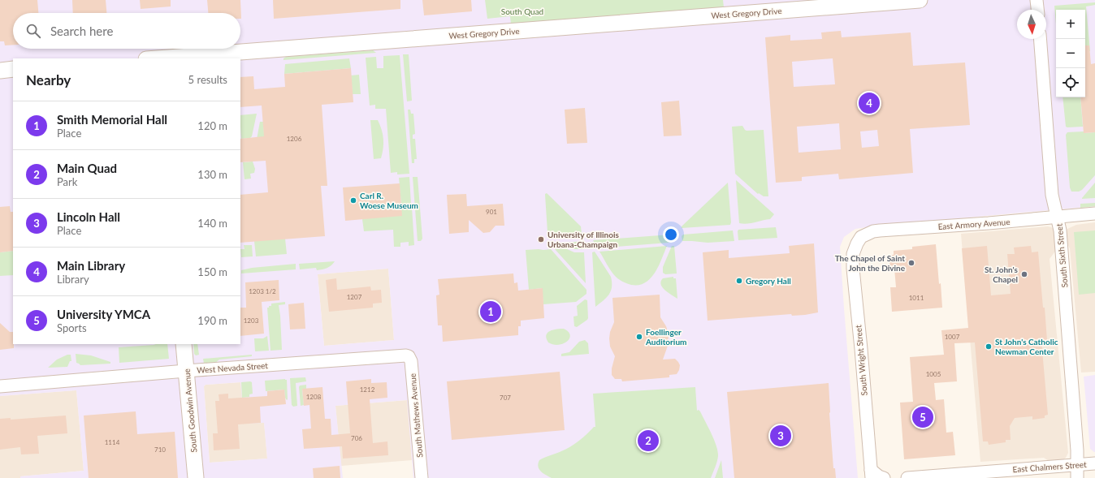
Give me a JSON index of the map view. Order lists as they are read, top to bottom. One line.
{"streets":{"street":["West Gregory Drive","East Armory Avenue","South Sixth Street","South Wright Street","West Nevada Street","South Goodwin Avenue","South Mathews Avenue","East Chalmers Street"]},"crossings":[["East Armory Avenue","South Sixth Street"],["East Armory Avenue","South Wright Street"],["South Sixth Street","East Chalmers Street"],["West Nevada Street","South Goodwin Avenue"],["West Nevada Street","South Mathews Avenue"]],"parks":["South Quad"],"places":["Carl R. Woese Museum","University of Illinois Urbana-Champaign","The Chapel of Saint John the Divine","St. John's Chapel","Gregory Hall","Foellinger Auditorium","St John's Catholic Newman Center"],"house_numbers":["1206","901","1203 1/2","1207","1011","1203","1007","1005","1212","1208","707","706","1114","710"],"north":"bottom","page":{"map_buttons":["+","−"],"search":"Search here","heading":["Nearby","5 results"],"pins":["4","1","5","3","2"],"list":[{"mark":"1","name":"Smith Memorial Hall","note":"Place","value":"120 m"},{"mark":"2","name":"Main Quad","note":"Park","value":"130 m"},{"mark":"3","name":"Lincoln Hall","note":"Place","value":"140 m"},{"mark":"4","name":"Main Library","note":"Library","value":"150 m"},{"mark":"5","name":"University YMCA","note":"Sports","value":"190 m"}]}}
